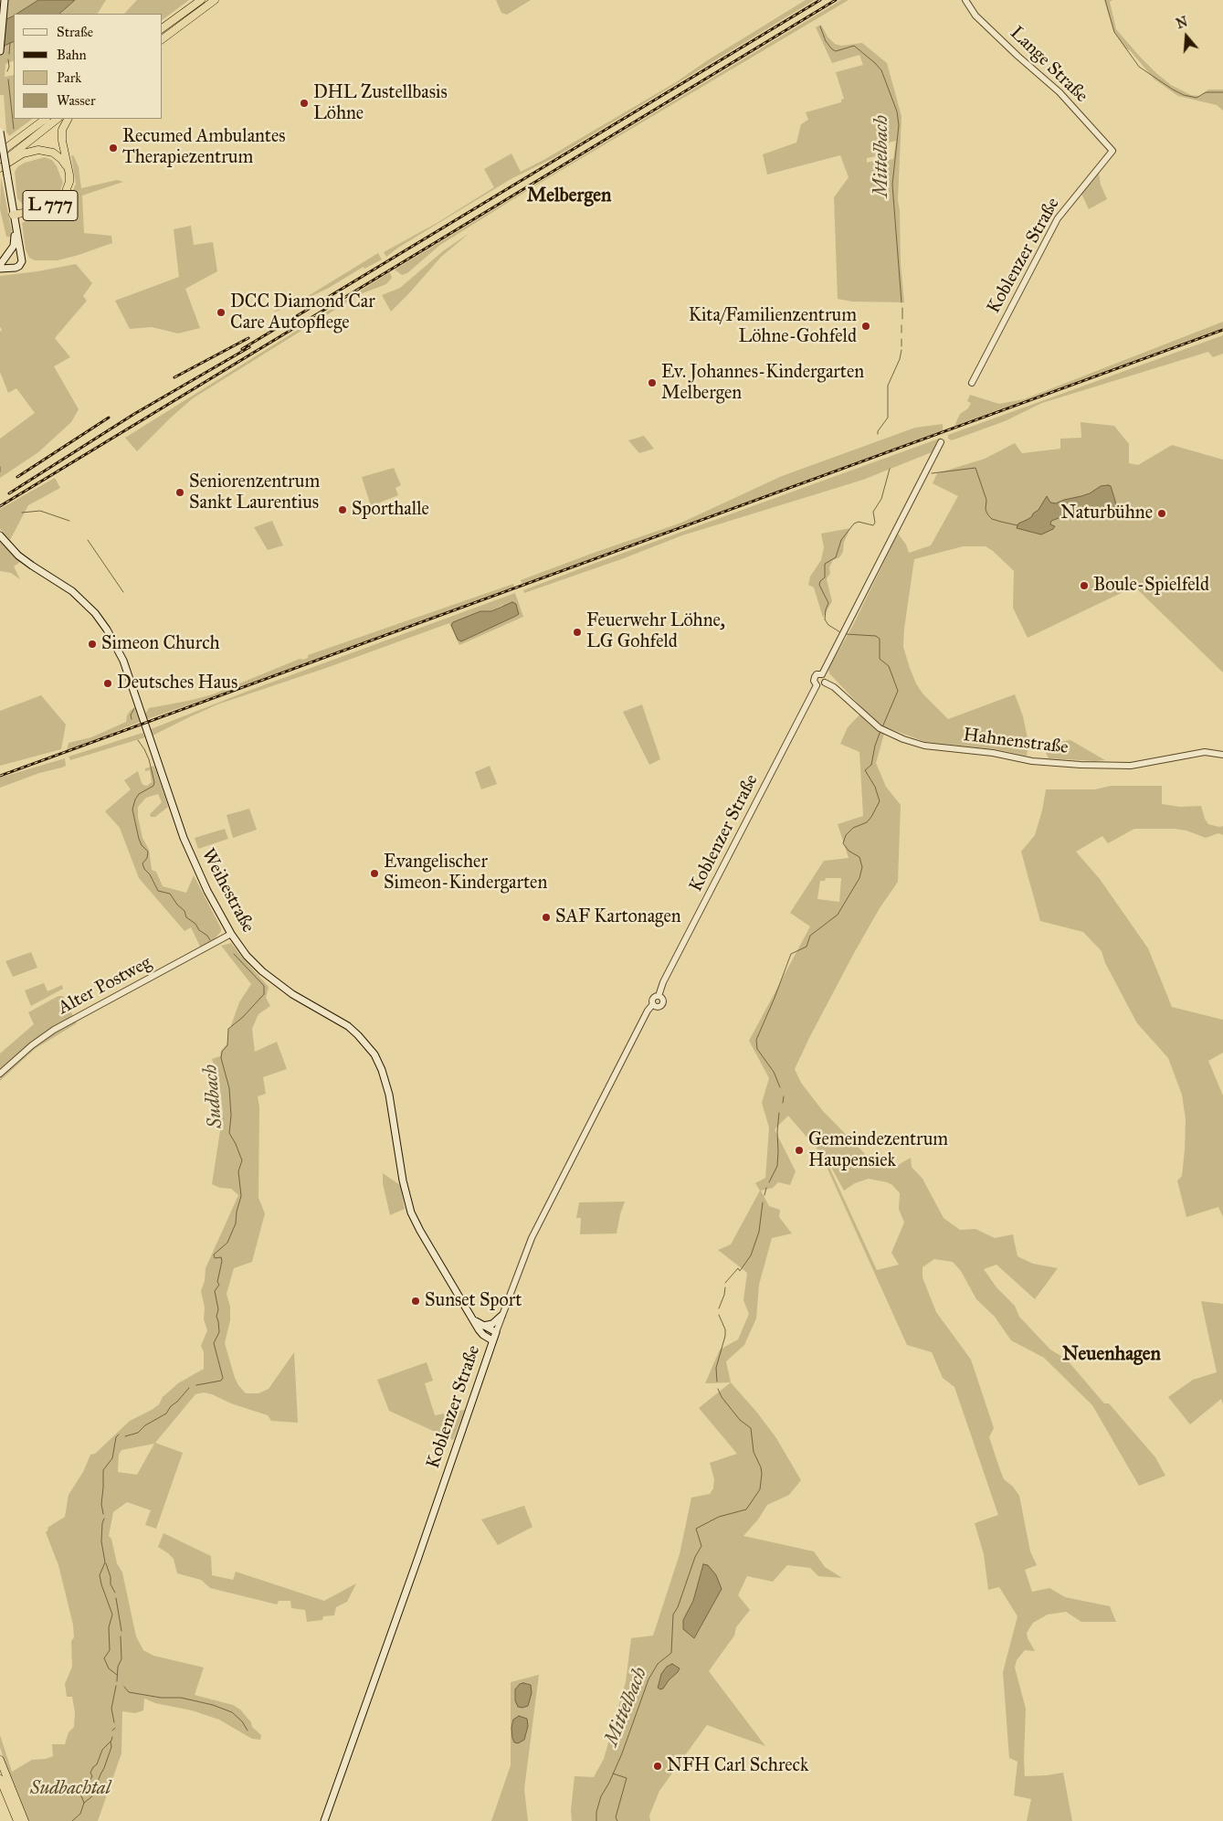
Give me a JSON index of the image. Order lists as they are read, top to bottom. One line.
{"streets":{"highway":["L 777"],"main road":["Koblenzer Straße","Weihestraße"],"street":["Lange Straße","Hahnenstraße","Alter Postweg"]},"crossings":[["Lange Straße","Koblenzer Straße"],["Koblenzer Straße","Hahnenstraße"],["Koblenzer Straße","Weihestraße"],["Weihestraße","Alter Postweg"]],"districts":["Melbergen","Neuenhagen"],"water":["Mittelbach","Sudbach"],"parks":["Sudbachtal"],"places":["DHL Zustellbasis Löhne","Recumed Ambulantes Therapiezentrum","DCC Diamond Car Care Autopflege","Kita/Familienzentrum Löhne-Gohfeld","Ev. Johannes-Kindergarten Melbergen","Seniorenzentrum Sankt Laurentius","Sporthalle","Naturbühne","Boule-Spielfeld","Feuerwehr Löhne, LG Gohfeld","Simeon Church","Deutsches Haus","Evangelischer Simeon-Kindergarten","SAF Kartonagen","Gemeindezentrum Haupensiek","Sunset Sport","NFH Carl Schreck"],"legend":["Straße","Bahn","Park","Wasser"],"north":"top"}
